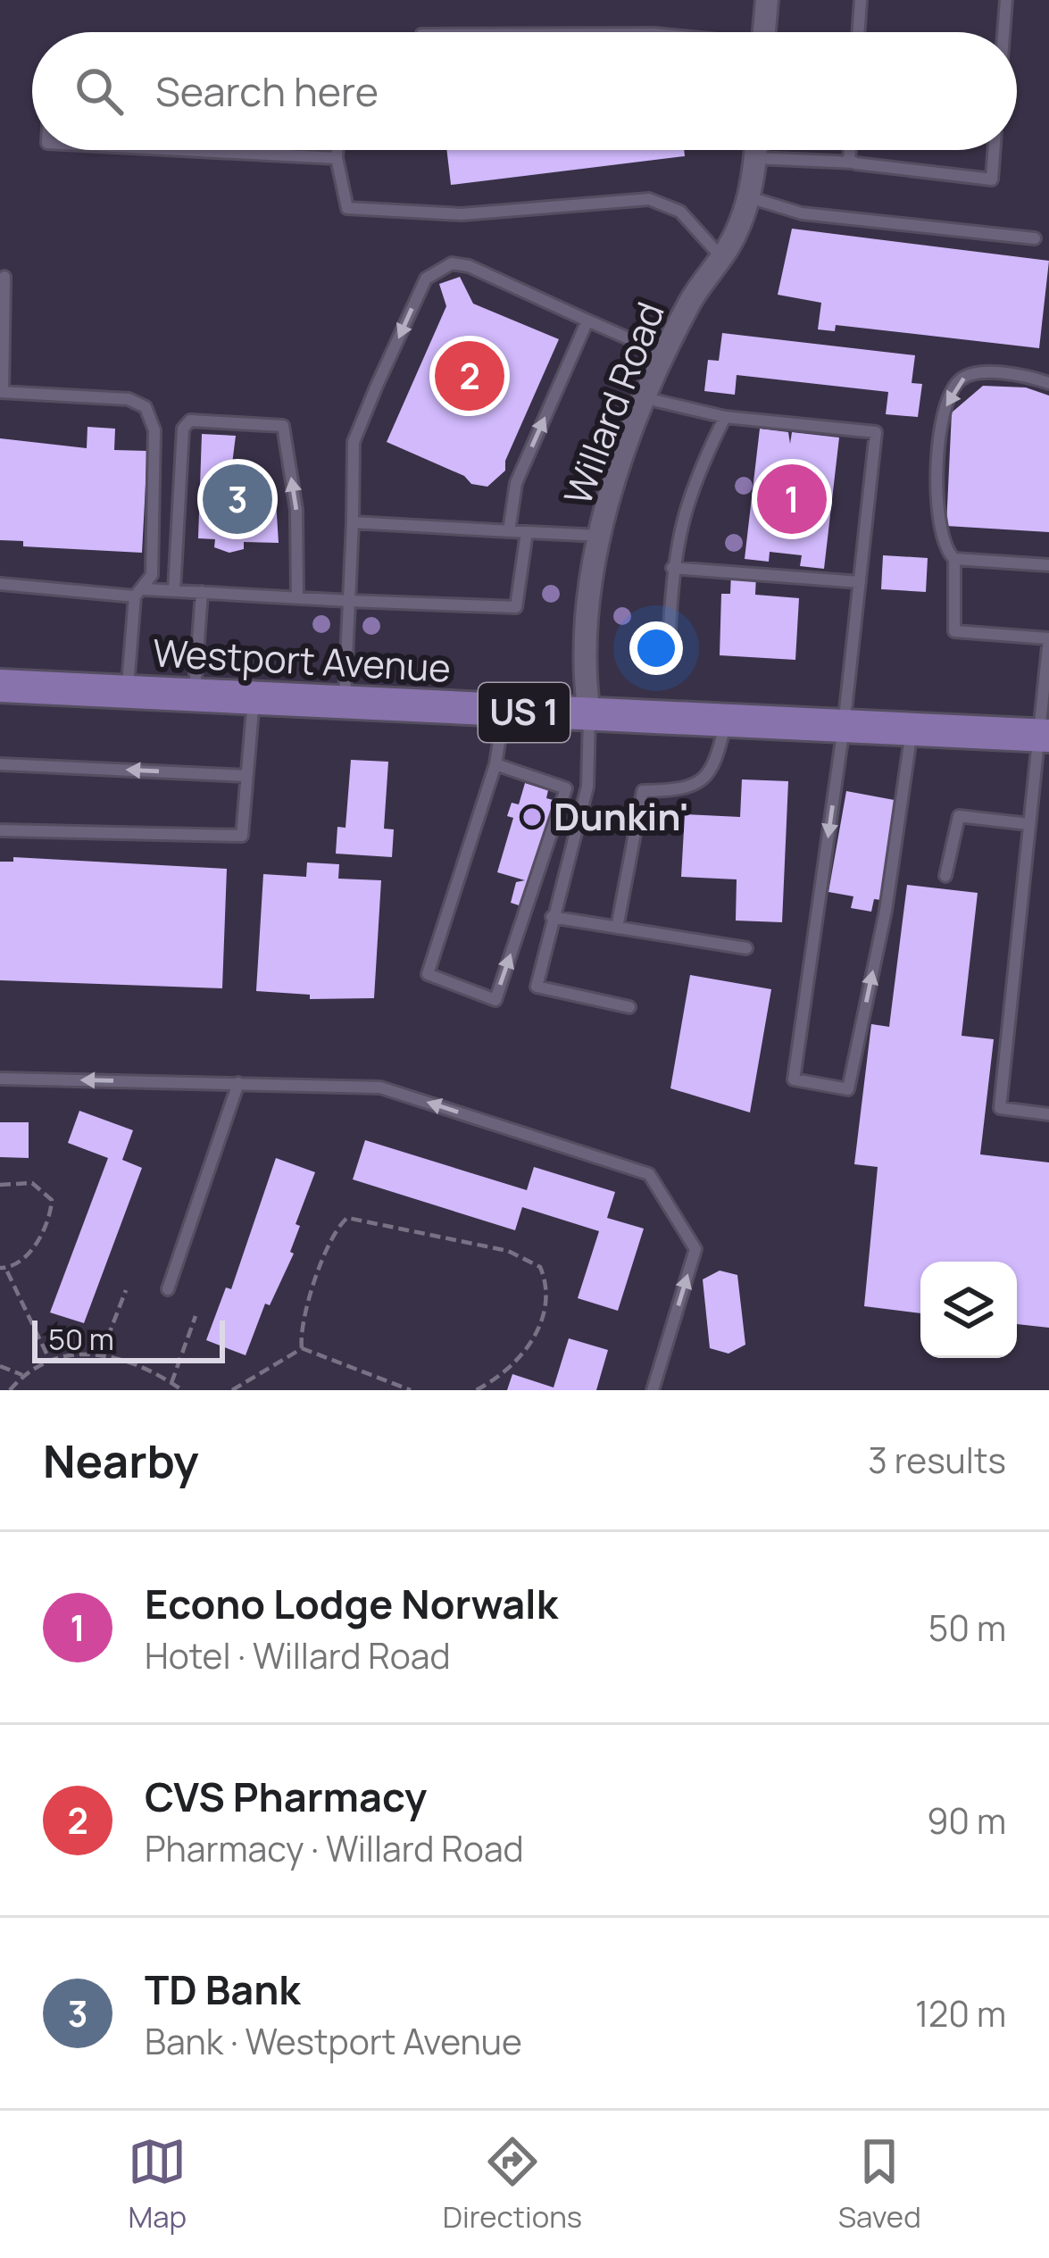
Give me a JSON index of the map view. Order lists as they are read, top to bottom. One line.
{"streets":{"main road":["Westport Avenue","US 1"],"street":["Willard Road"]},"crossings":[["Willard Road","Westport Avenue"]],"places":["Dunkin'"],"scale_bar":"50 m","page":{"search":"Search here","pins":["2","1","3"],"scale":"50 m","heading":["Nearby","3 results"],"list":[{"mark":"1","name":"Econo Lodge Norwalk","note":"Hotel · Willard Road","value":"50 m"},{"mark":"2","name":"CVS Pharmacy","note":"Pharmacy · Willard Road","value":"90 m"},{"mark":"3","name":"TD Bank","note":"Bank · Westport Avenue","value":"120 m"}],"nav":["Map","Directions","Saved"]}}
